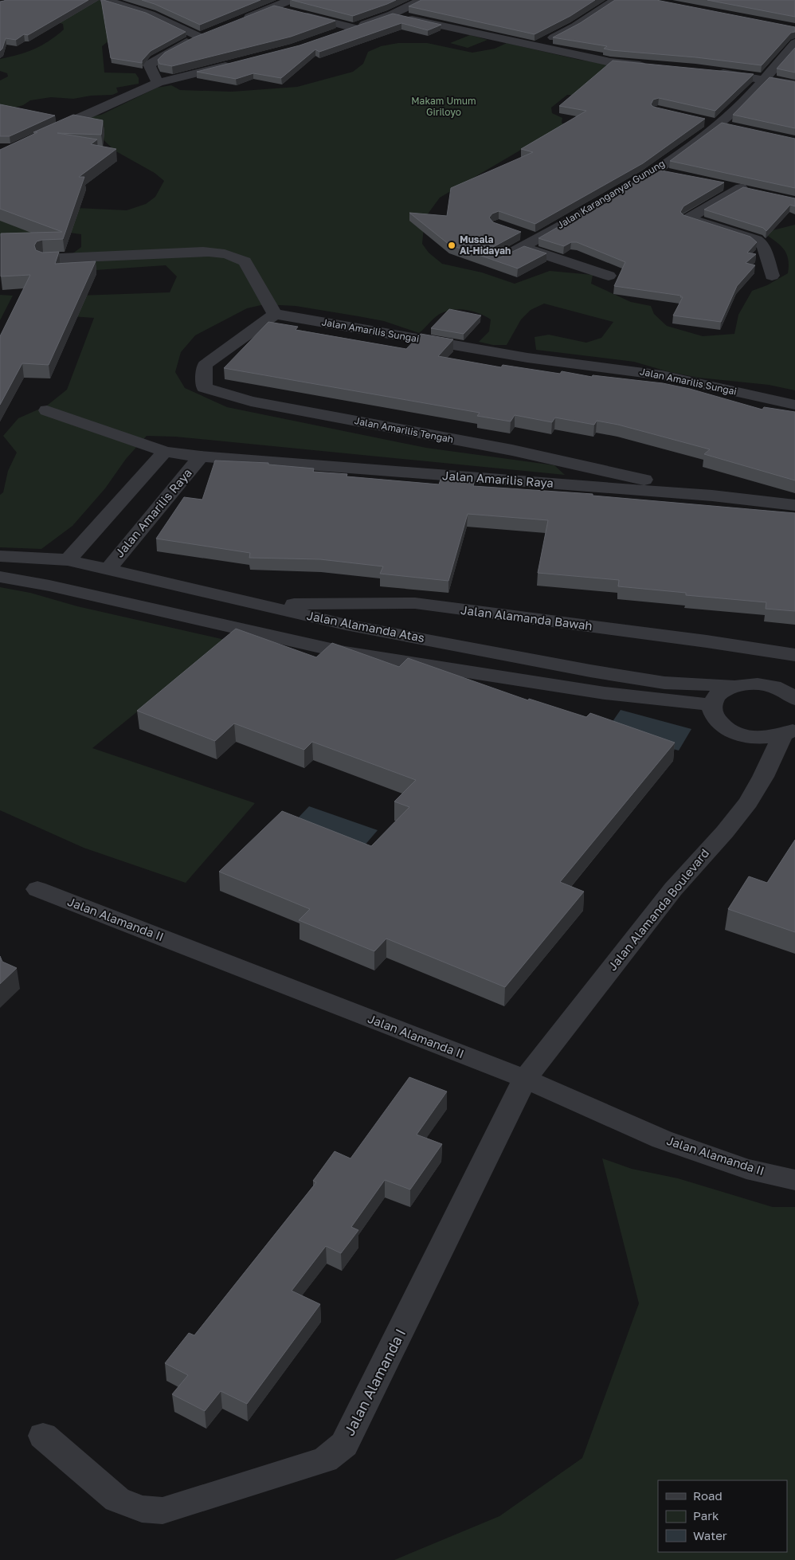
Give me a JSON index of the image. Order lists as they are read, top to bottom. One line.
{"streets":{"street":["Jalan Karanganyar Gunung","Jalan Amarilis Sungai","Jalan Amarilis Tengah","Jalan Amarilis Raya","Jalan Alamanda Bawah","Jalan Alamanda Atas","Jalan Alamanda Boulevard","Jalan Alamanda II","Jalan Alamanda I"]},"crossings":[["Jalan Amarilis Sungai","Jalan Amarilis Tengah"],["Jalan Amarilis Tengah","Jalan Amarilis Raya"],["Jalan Amarilis Raya","Jalan Alamanda Atas"],["Jalan Alamanda Bawah","Jalan Alamanda Atas"],["Jalan Alamanda Boulevard","Jalan Alamanda II"],["Jalan Alamanda Boulevard","Jalan Alamanda I"],["Jalan Alamanda II","Jalan Alamanda I"]],"parks":["Makam Umum Giriloyo"],"places":["Musala Al-Hidayah"],"legend":["Road","Park","Water"]}
